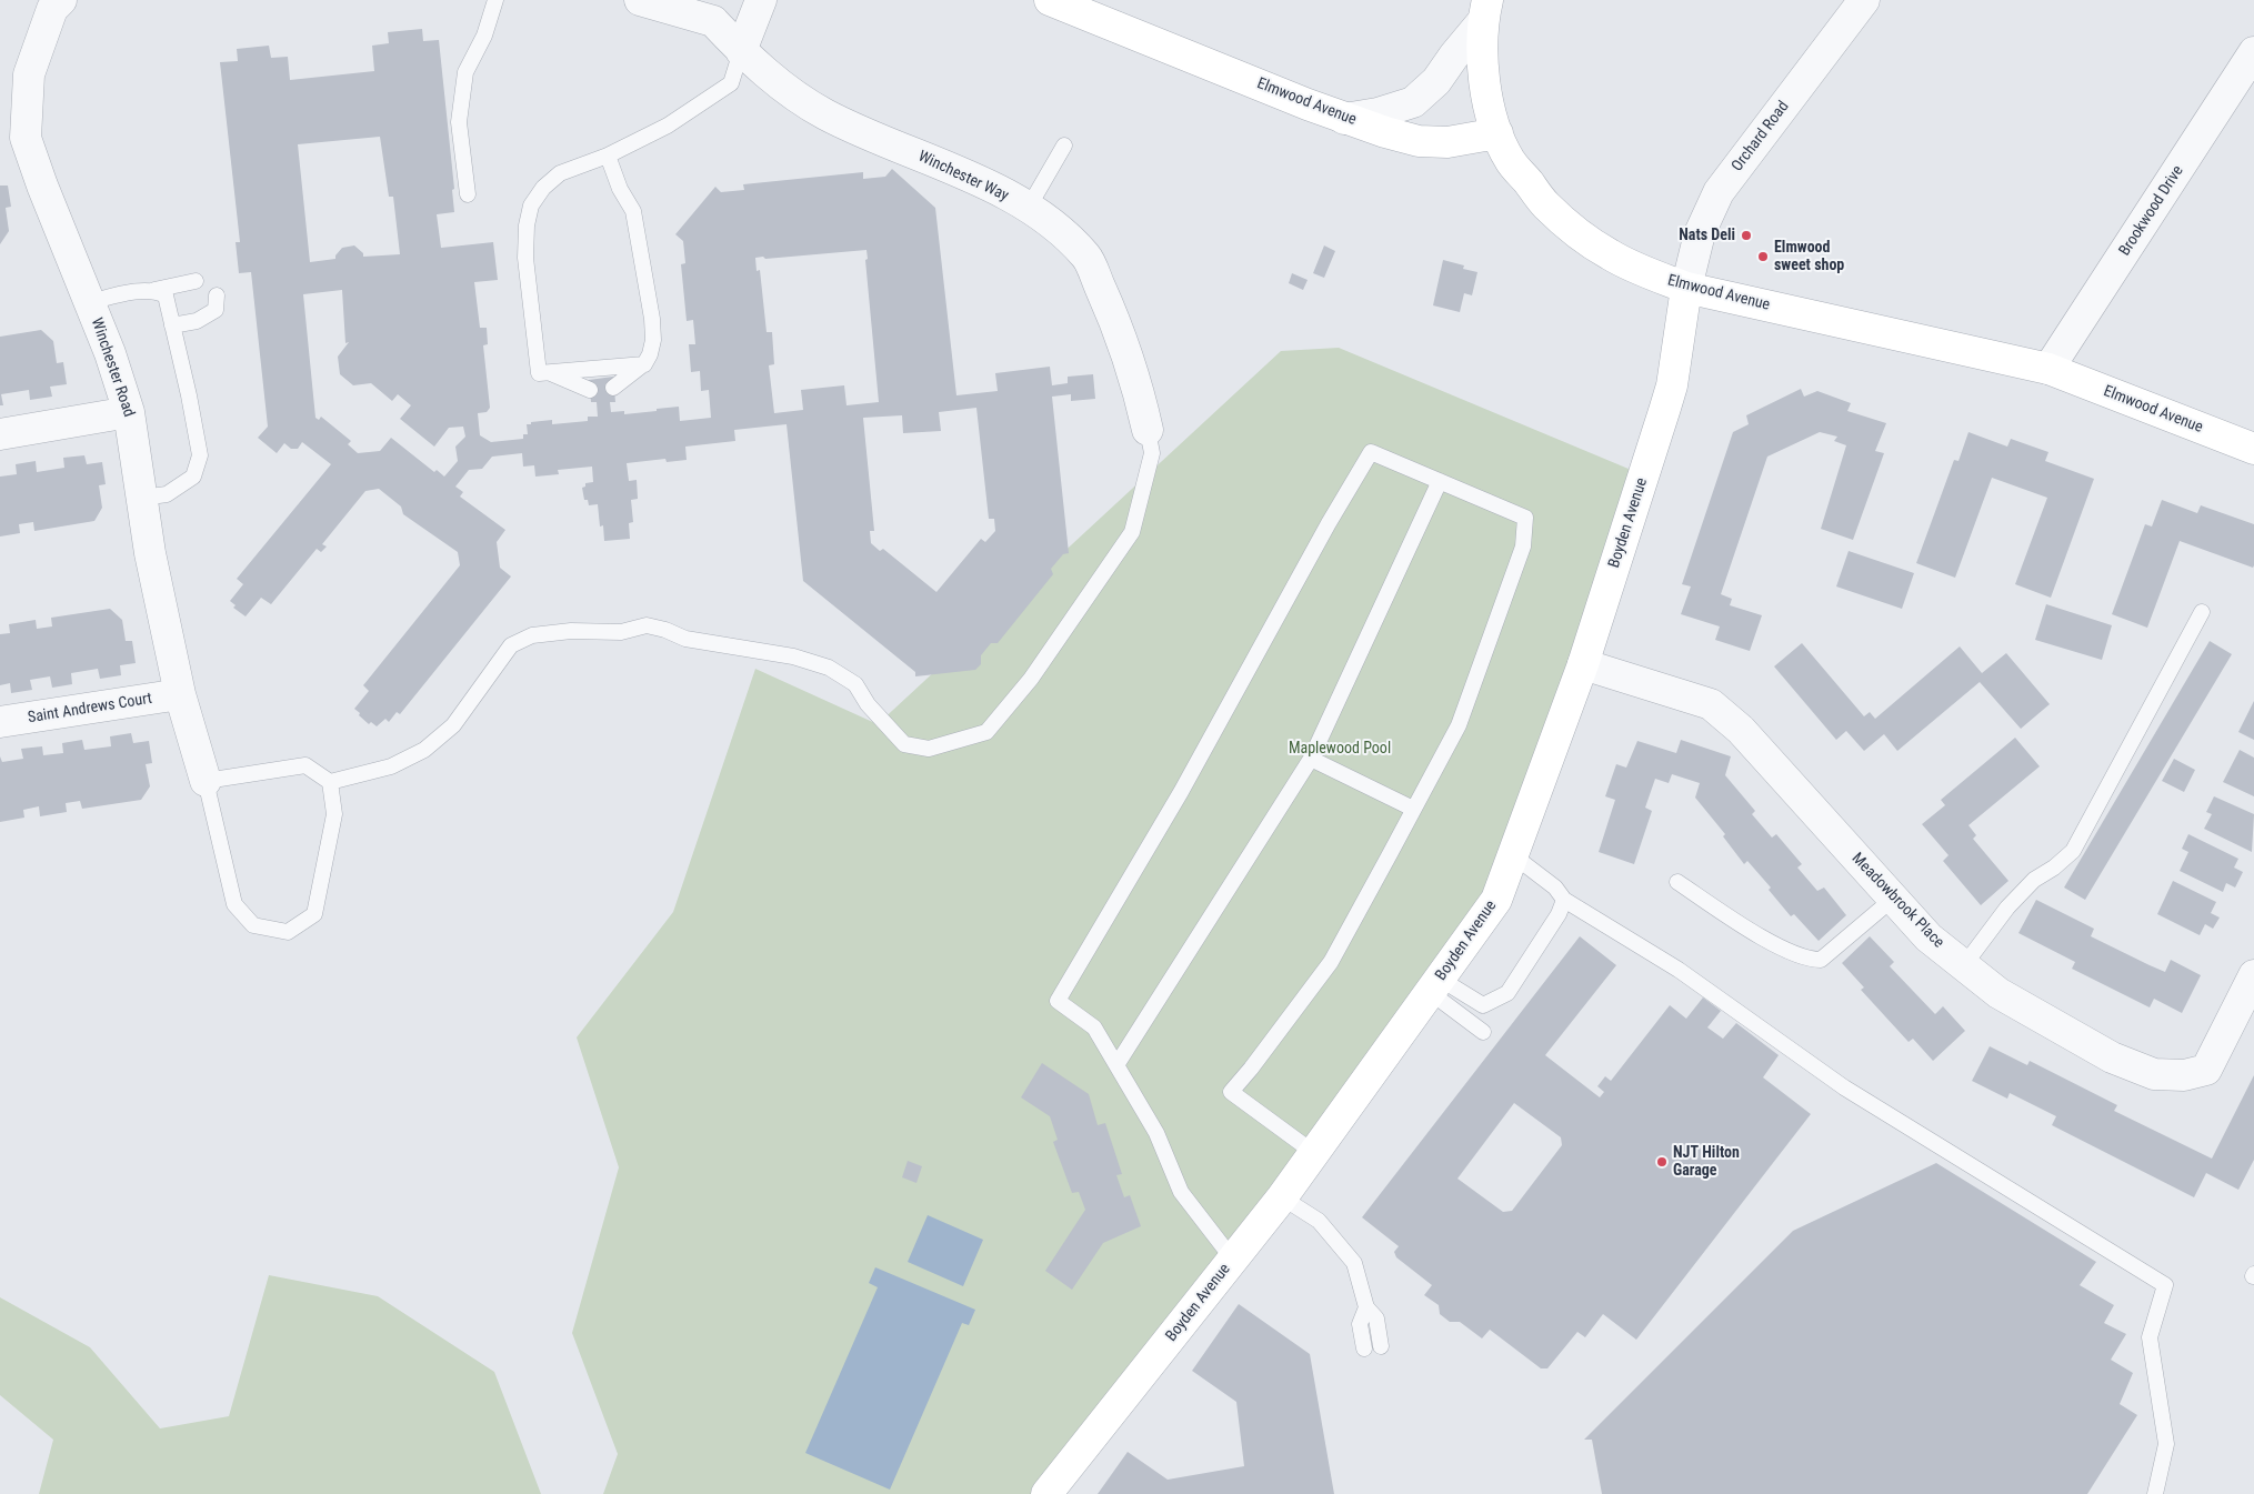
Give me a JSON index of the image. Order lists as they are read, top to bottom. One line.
{"streets":{"street":["Elmwood Avenue","Orchard Road","Winchester Way","Brookwood Drive","Winchester Road","Boyden Avenue","Saint Andrews Court","Meadowbrook Place"]},"crossings":[["Elmwood Avenue","Orchard Road"],["Elmwood Avenue","Brookwood Drive"],["Elmwood Avenue","Boyden Avenue"],["Orchard Road","Boyden Avenue"],["Winchester Road","Saint Andrews Court"],["Boyden Avenue","Meadowbrook Place"]],"parks":["Maplewood Pool"],"places":["Nats Deli","Elmwood sweet shop","NJT Hilton Garage"]}
